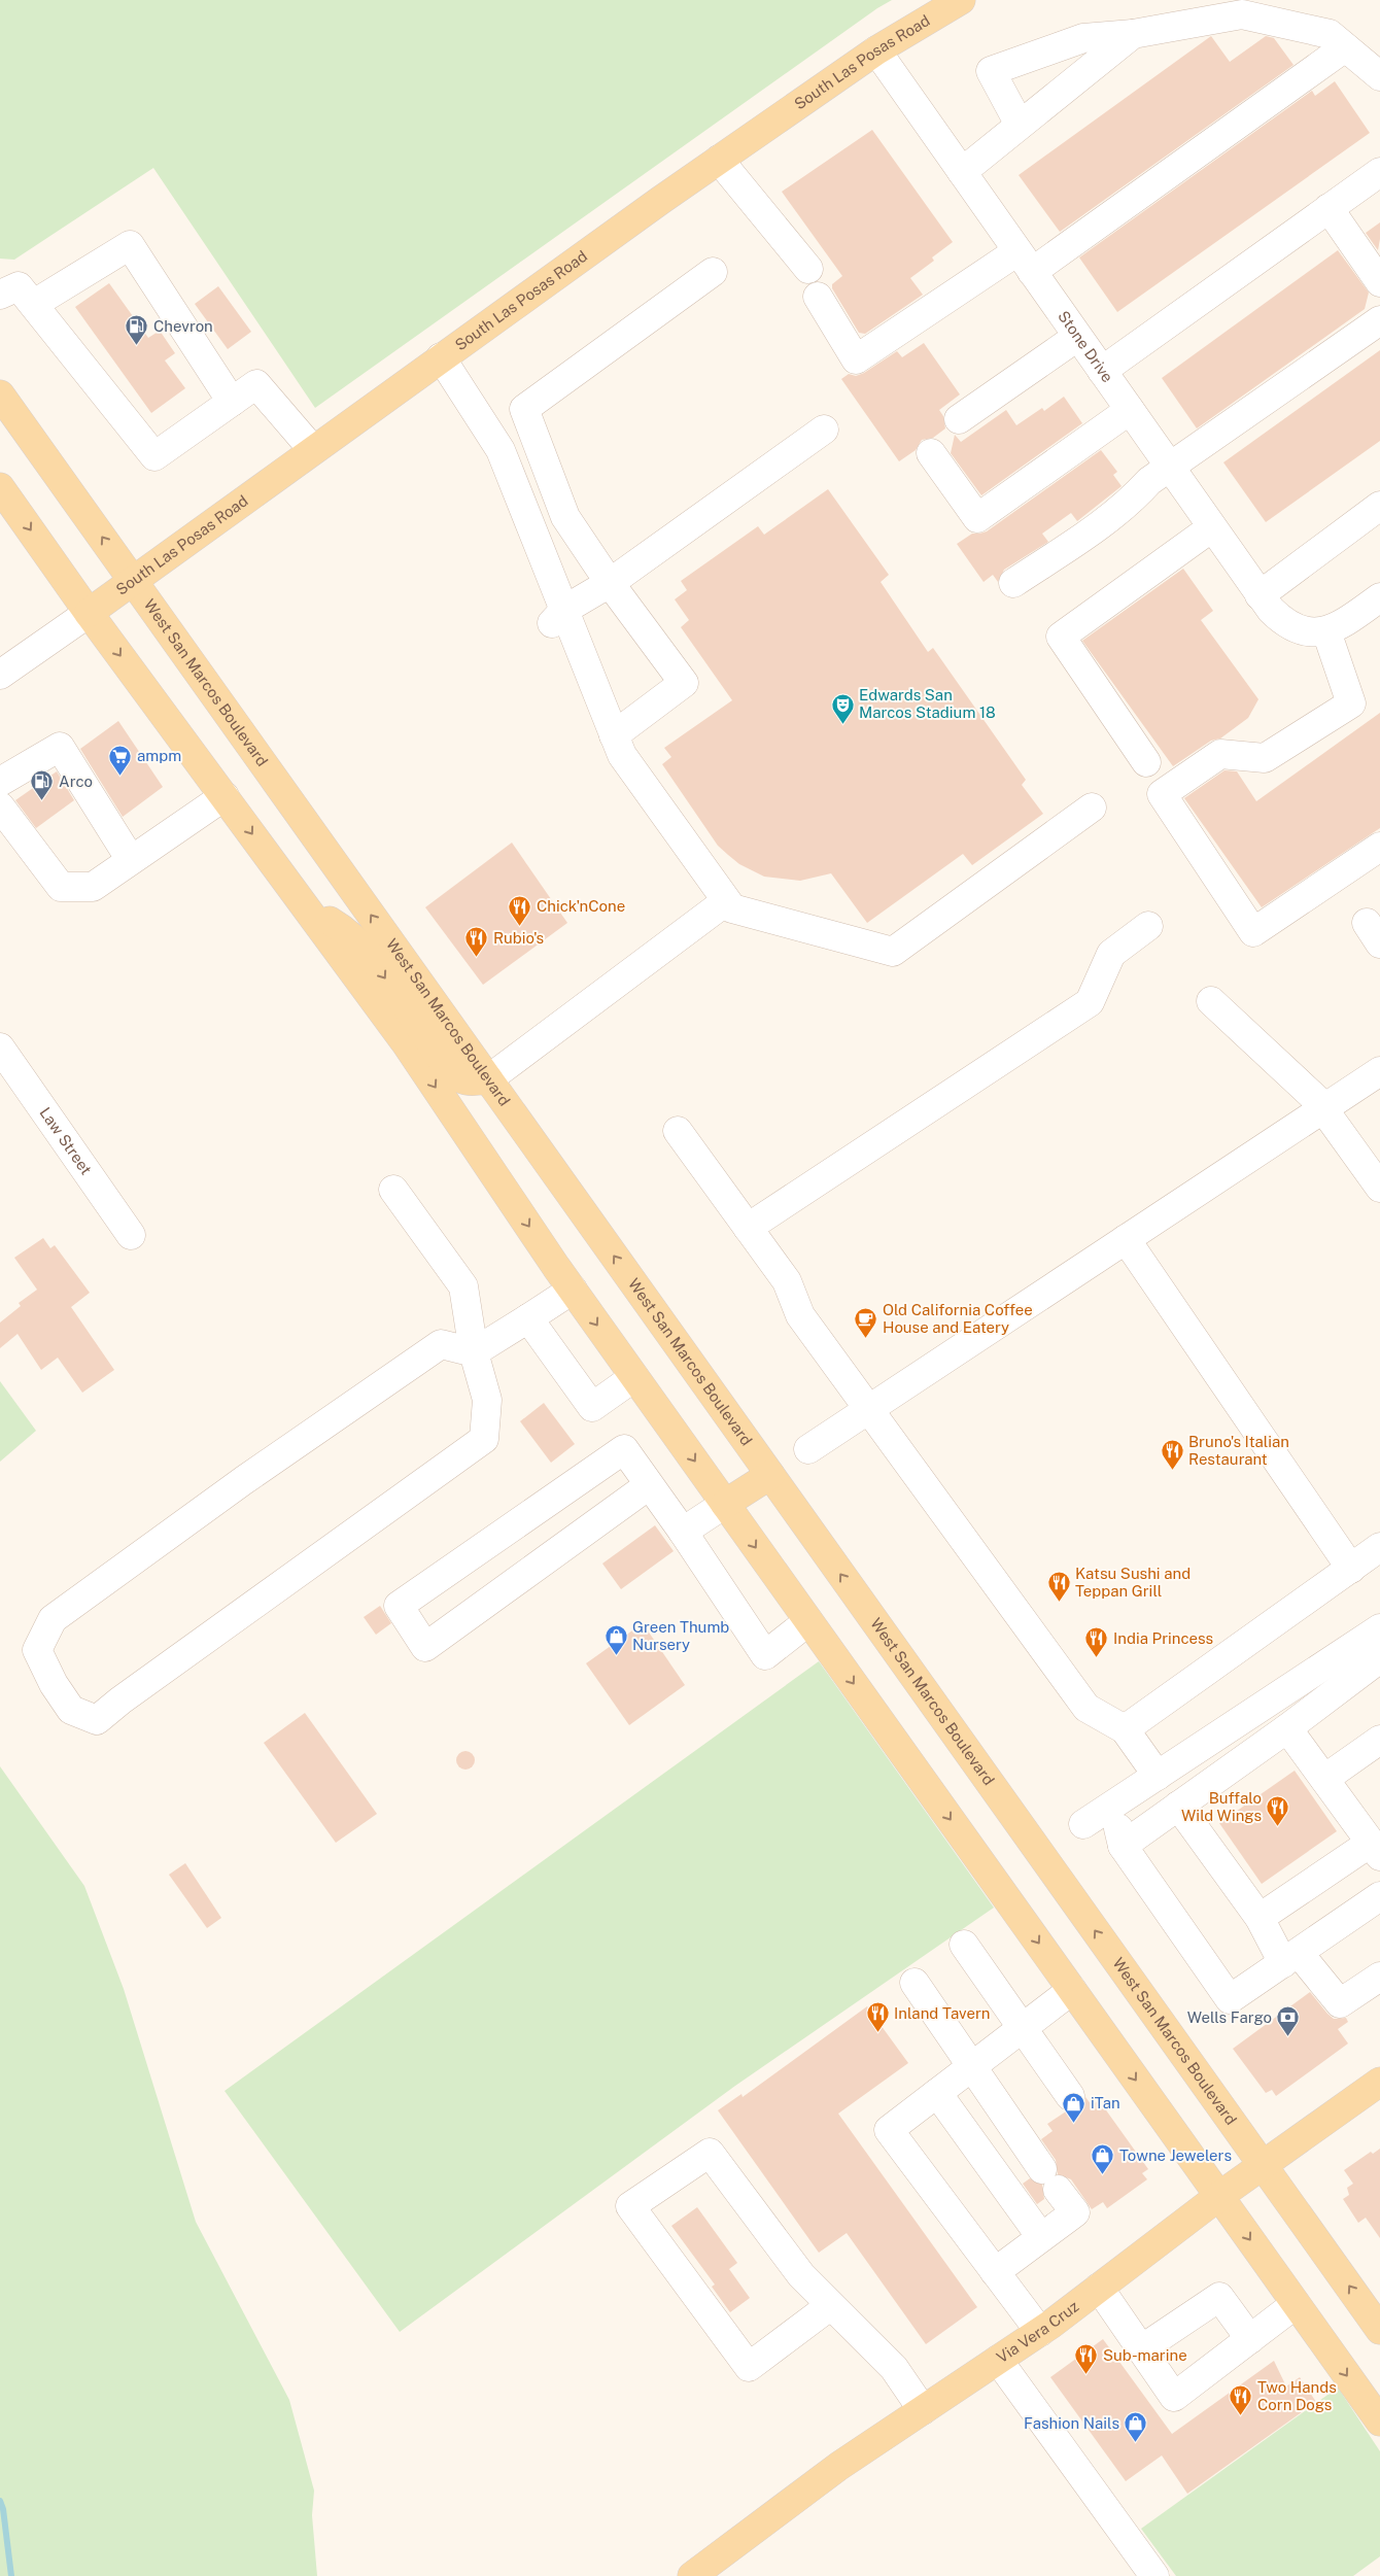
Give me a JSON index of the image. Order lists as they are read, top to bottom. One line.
{"streets":{"main road":["South Las Posas Road","West San Marcos Boulevard","Via Vera Cruz"],"street":["Stone Drive","Law Street"]},"crossings":[["South Las Posas Road","Stone Drive"],["South Las Posas Road","West San Marcos Boulevard"],["West San Marcos Boulevard","Via Vera Cruz"]],"places":{"fuel station":["Chevron","Arco"],"theatre":["Edwards San Marcos Stadium 18"],"supermarket":["ampm"],"restaurant":["Chick'nCone","Rubio's","Bruno's Italian Restaurant","Katsu Sushi and Teppan Grill","India Princess","Buffalo Wild Wings","Inland Tavern","Sub-marine","Two Hands Corn Dogs"],"cafe":["Old California Coffee House and Eatery"],"shop":["Green Thumb Nursery","iTan","Towne Jewelers","Fashion Nails"],"bank":["Wells Fargo"]}}
